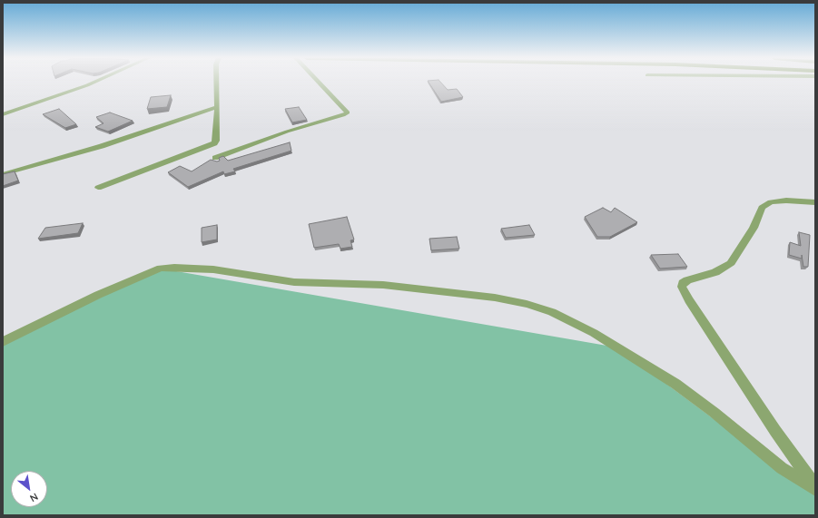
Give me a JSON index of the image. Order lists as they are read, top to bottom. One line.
{"north":"bottom right"}
